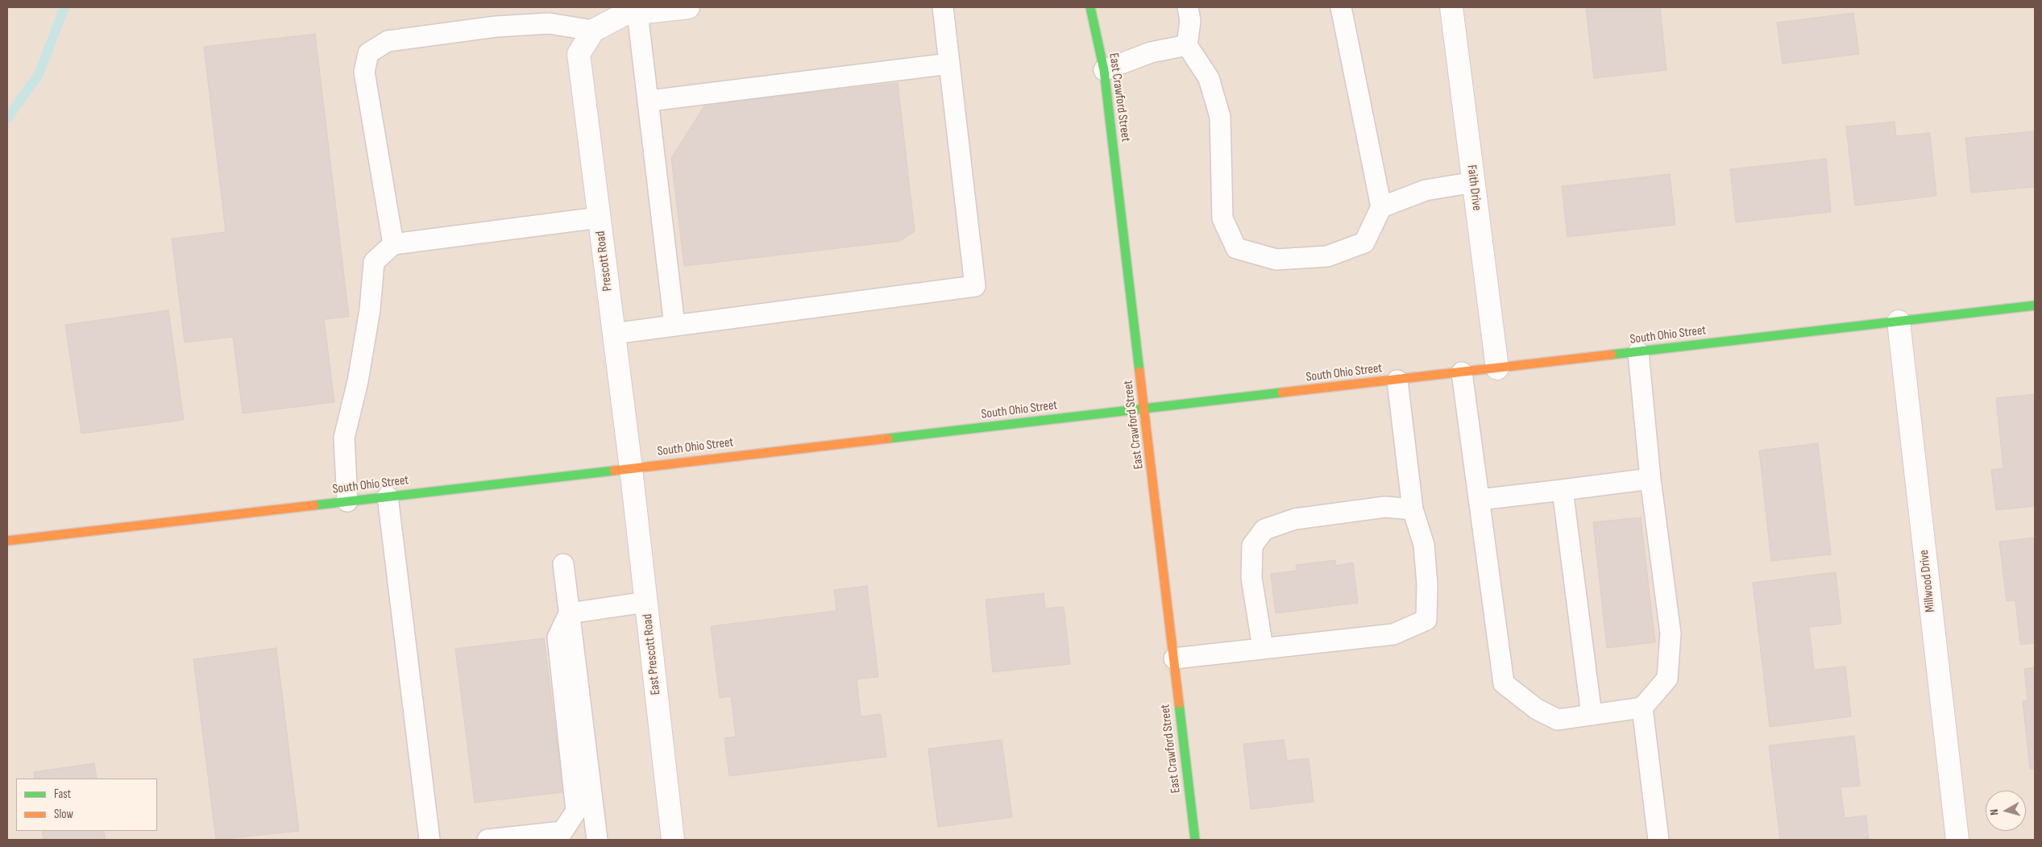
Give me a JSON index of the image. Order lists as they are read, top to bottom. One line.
{"streets":{"main road":["East Crawford Street","South Ohio Street"],"street":["Faith Drive","Prescott Road","Millwood Drive","East Prescott Road"]},"crossings":[["East Crawford Street","South Ohio Street"],["Faith Drive","South Ohio Street"],["Prescott Road","South Ohio Street"],["Prescott Road","East Prescott Road"],["South Ohio Street","Millwood Drive"],["South Ohio Street","East Prescott Road"]],"legend":["Fast","Slow"],"north":"left"}
